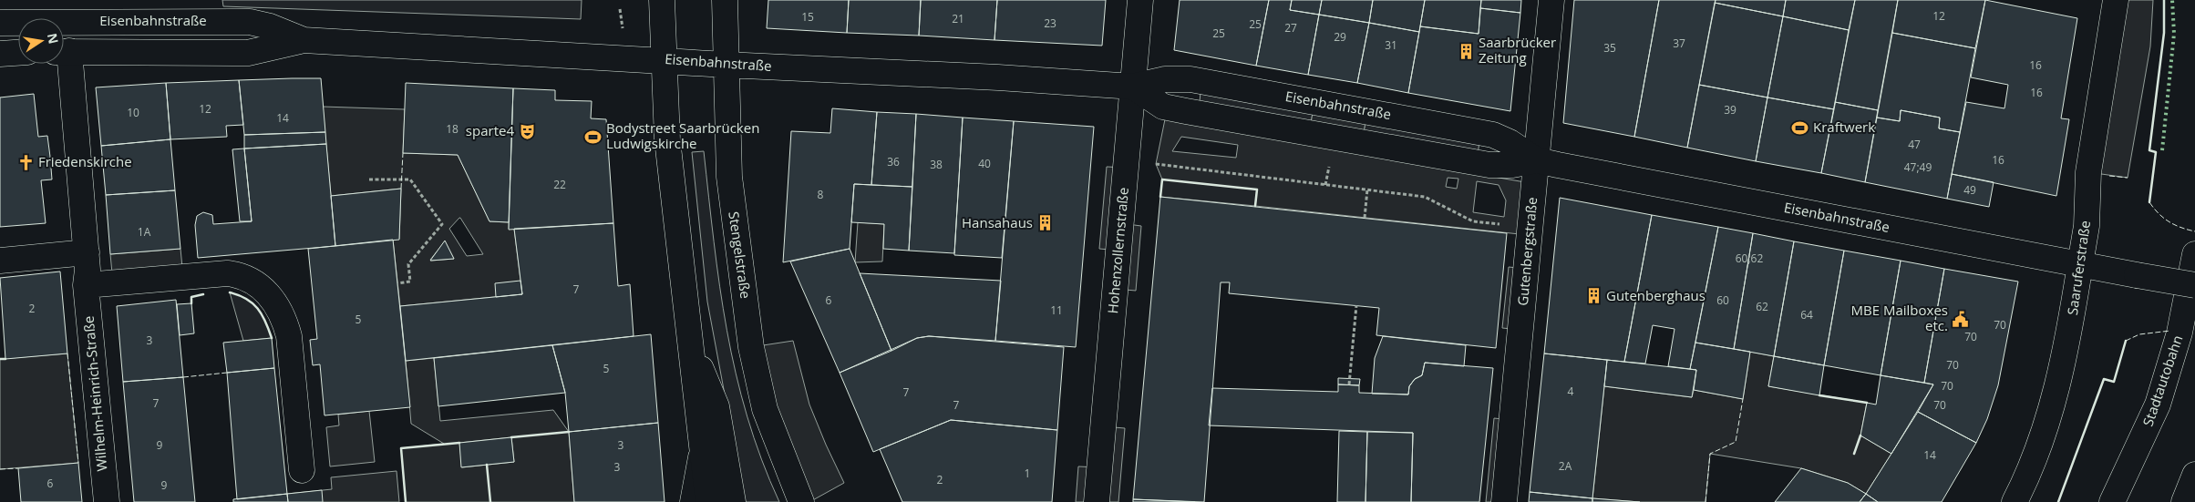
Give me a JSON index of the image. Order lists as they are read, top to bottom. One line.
{"streets":{"main road":["Eisenbahnstraße","Hohenzollernstraße","Gutenbergstraße","Stengelstraße","Saaruferstraße","Stadtautobahn","Wilhelm-Heinrich-Straße"]},"crossings":[["Eisenbahnstraße","Hohenzollernstraße"],["Eisenbahnstraße","Gutenbergstraße"],["Eisenbahnstraße","Stengelstraße"],["Eisenbahnstraße","Saaruferstraße"]],"places":{"building":["Saarbrücker Zeitung","Hansahaus","Gutenberghaus"],"sports":["Kraftwerk","Bodystreet Saarbrücken Ludwigskirche"],"theatre":["sparte4"],"church":["Friedenskirche"],"public building":["MBE Mailboxes etc."]},"house_numbers":["12","15","21","23","25","27","25","29","37","31","35","16","16","12","39","10","14","18","47","16","36","40","38","47;49","22","49","8","1A","60;62","7","6","60","62","2","11","64","5","70","70","3","70","5","70","4","7","7","7","70","9","3","14","2A","3","1","2","6","9"],"north":"right"}
